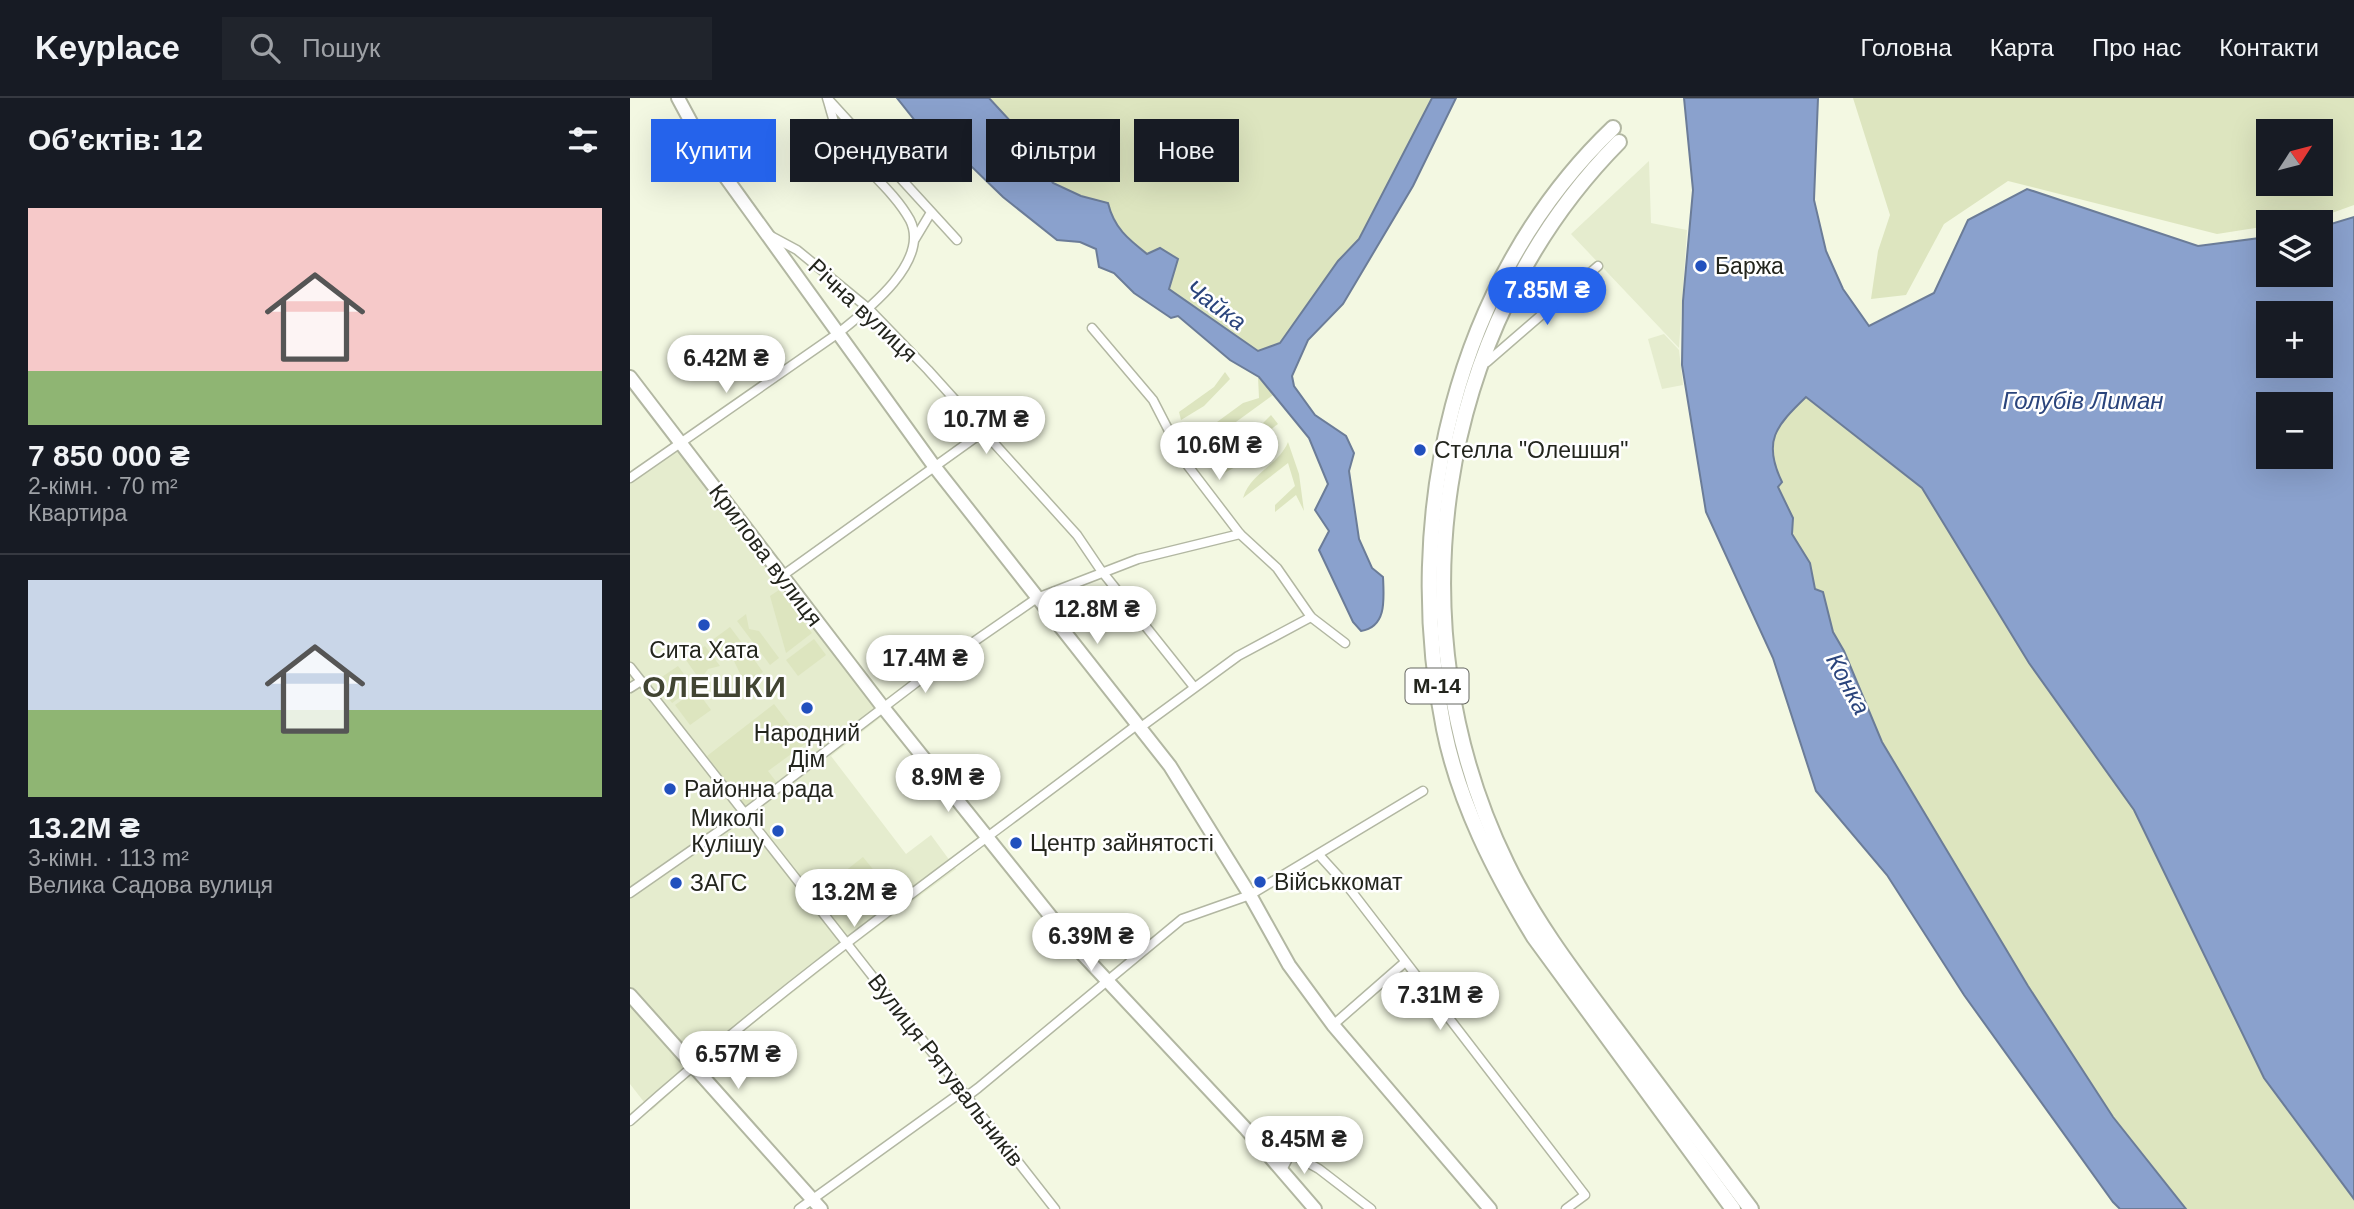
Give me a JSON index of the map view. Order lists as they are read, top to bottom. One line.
{"streets":{"highway":["М-14"],"street":["Річна вулиця","Крилова вулиця","Вулиця Рятувальників"]},"districts":["ОЛЕШКИ"],"water":["Чайка","Голубів Лиман","Конка"],"places":["Баржа","Стелла \"Олешшя\"","Сита Хата","Народний Дім","Районна рада","Миколі Кулішу","Центр зайнятості","Військкомат","ЗАГС"],"north":"top right","page":{"header":"Keyplace","search":"Пошук","nav":["Головна","Карта","Про нас","Контакти"],"heading":"Об’єктів: 12","map_buttons":["+","−"],"chip":["Купити","Орендувати","Фільтри","Нове"],"list":[{"name":"7 850 000 ₴","note":"2-кімн. · 70 m² · Квартира"},{"name":"13.2M ₴","note":"3-кімн. · 113 m² · Велика Садова вулиця"}],"price":["7.85M ₴","6.42M ₴","10.7M ₴","10.6M ₴","12.8M ₴","17.4M ₴","8.9M ₴","13.2M ₴","6.39M ₴","7.31M ₴","6.57M ₴","8.45M ₴"]}}
